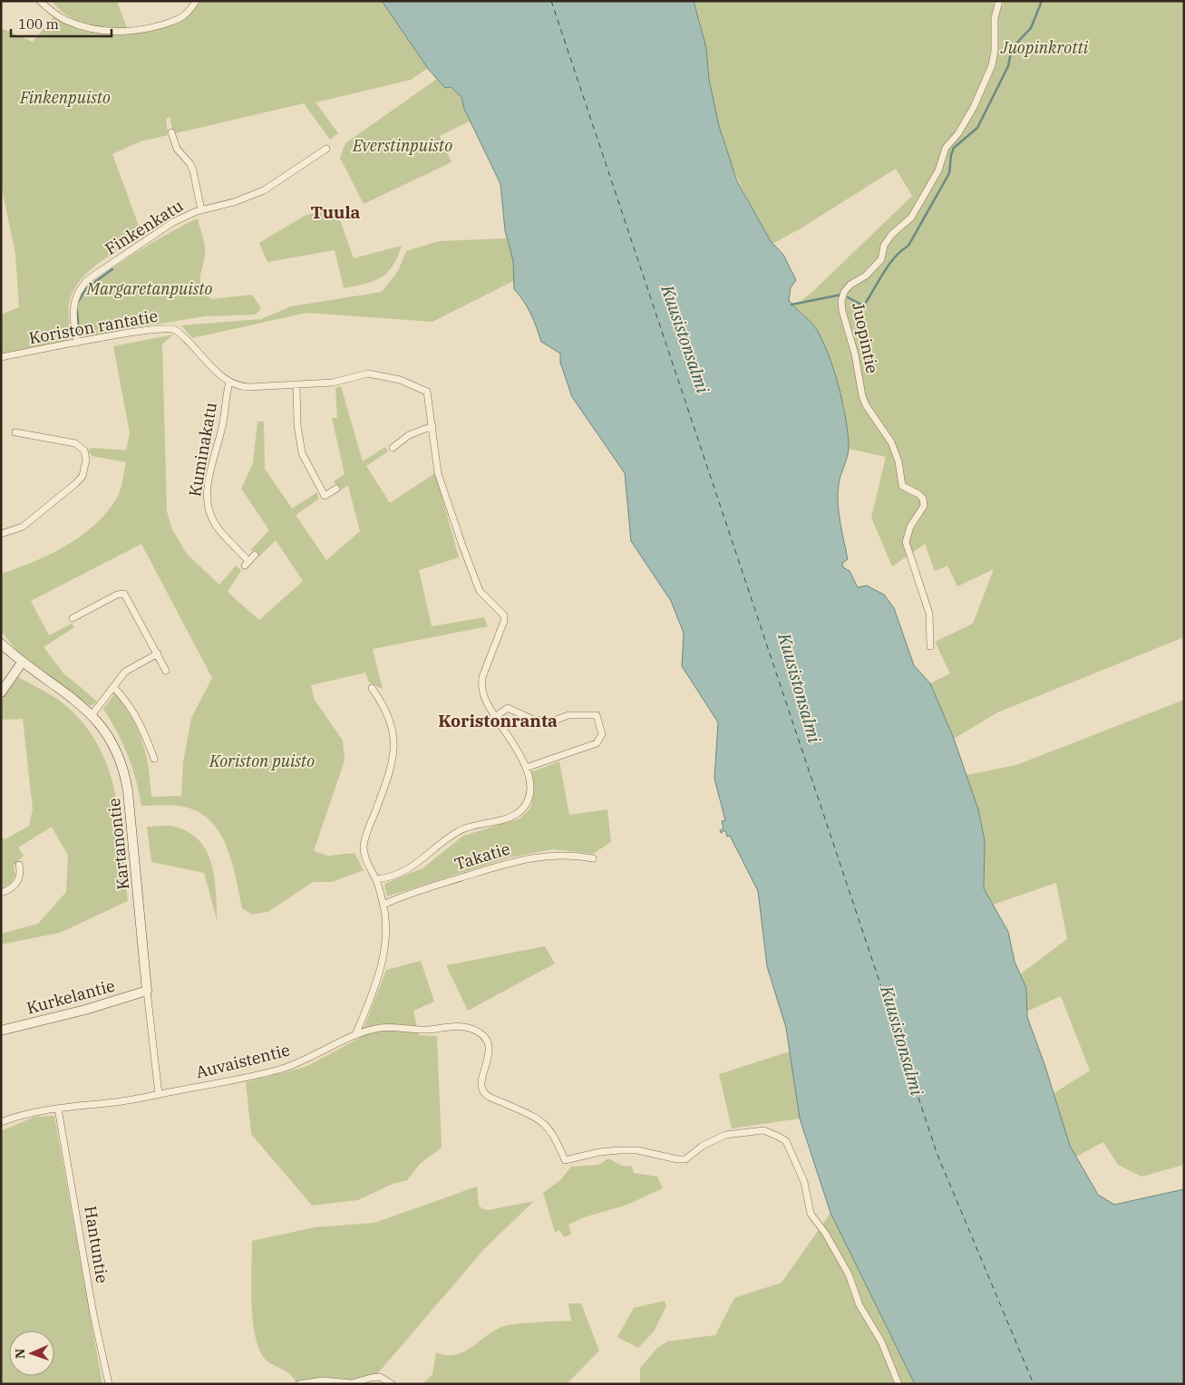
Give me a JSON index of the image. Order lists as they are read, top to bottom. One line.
{"streets":{"street":["Finkenkatu","Koriston rantatie","Juopintie","Kuminakatu","Kartanontie","Takatie","Kurkelantie","Auvaistentie","Hantuntie"]},"crossings":[["Finkenkatu","Koriston rantatie"],["Koriston rantatie","Kuminakatu"],["Kartanontie","Kurkelantie"],["Kartanontie","Auvaistentie"],["Auvaistentie","Hantuntie"]],"districts":["Tuula","Koristonranta"],"water":["Kuusistonsalmi"],"parks":["Juopinkrotti","Finkenpuisto","Everstinpuisto","Margaretanpuisto","Koriston puisto"],"scale_bar":"100 m","north":"left"}
